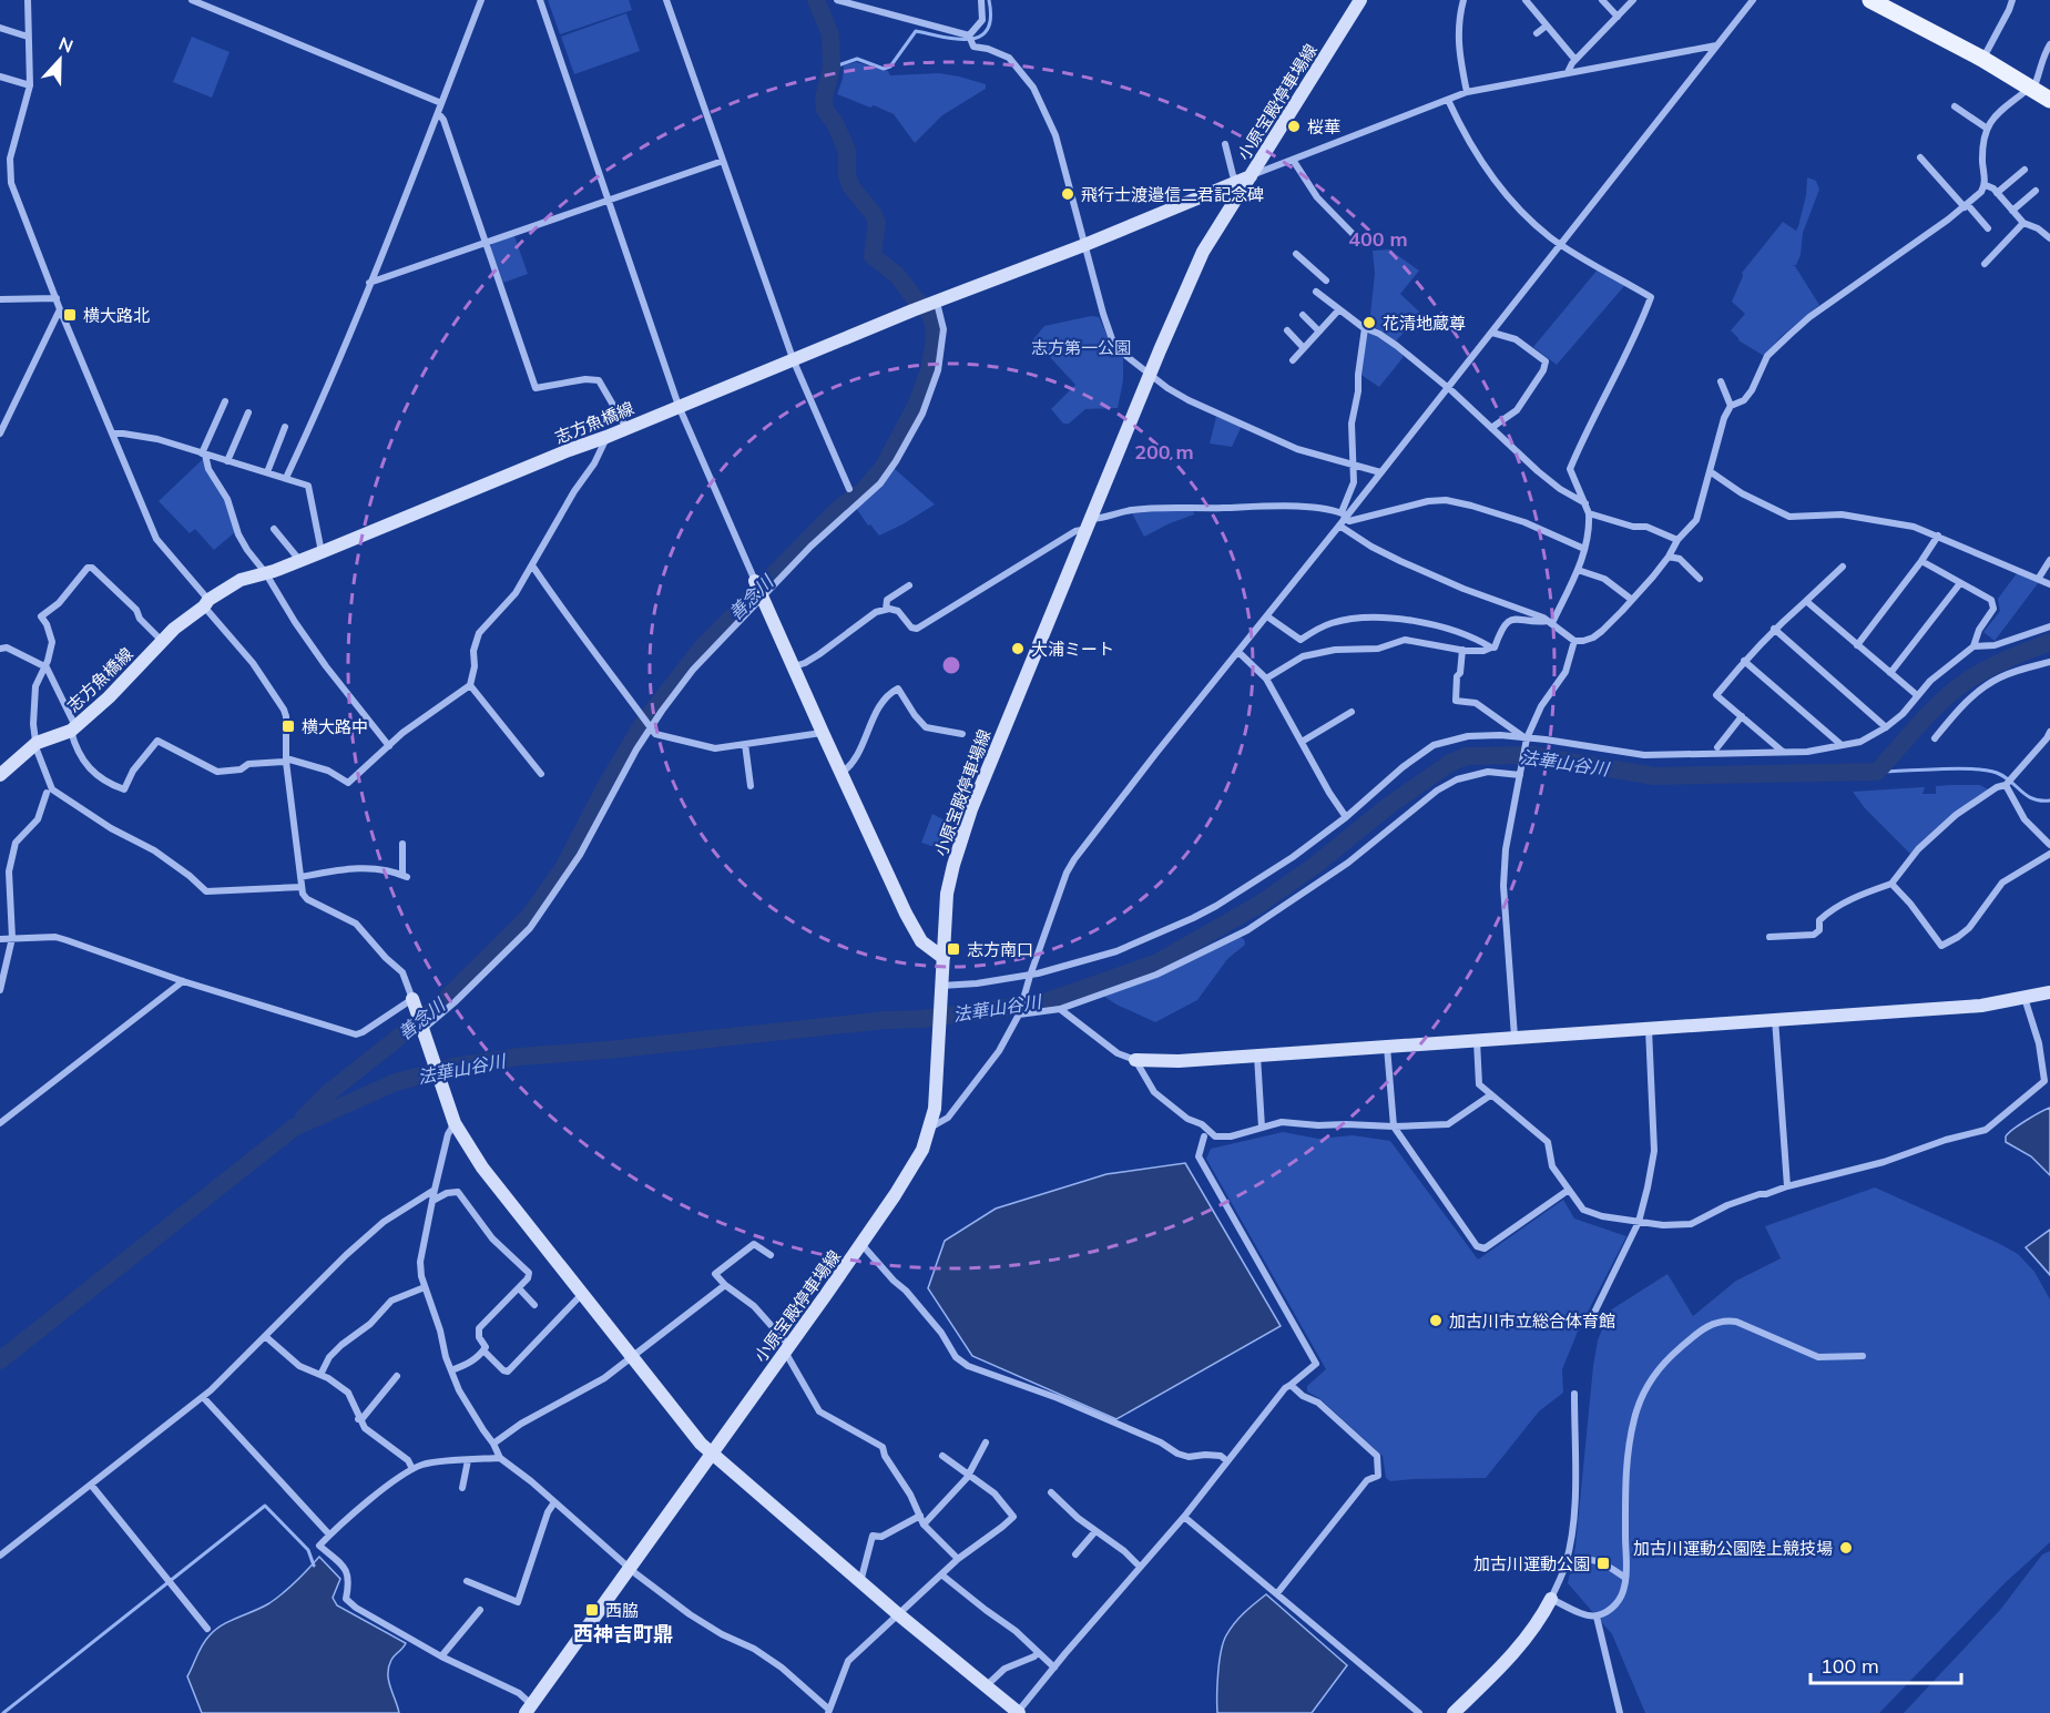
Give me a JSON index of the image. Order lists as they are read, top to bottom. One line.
{"streets":{"main road":["小原宝殿停車場線","志方魚橋線"]},"crossings":[["小原宝殿停車場線","志方魚橋線"]],"districts":["西神吉町鼎"],"water":["善念川","法華山谷川"],"parks":["志方第一公園"],"places":{"other":["桜華","飛行士渡邉信二君記念碑","花清地蔵尊","大浦ミート","加古川市立総合体育館","加古川運動公園陸上競技場"],"transit":["横大路北","横大路中","志方南口","加古川運動公園","西脇"]},"scale_bar":"100 m","north":"top","rings":["400 m","200 m"]}
